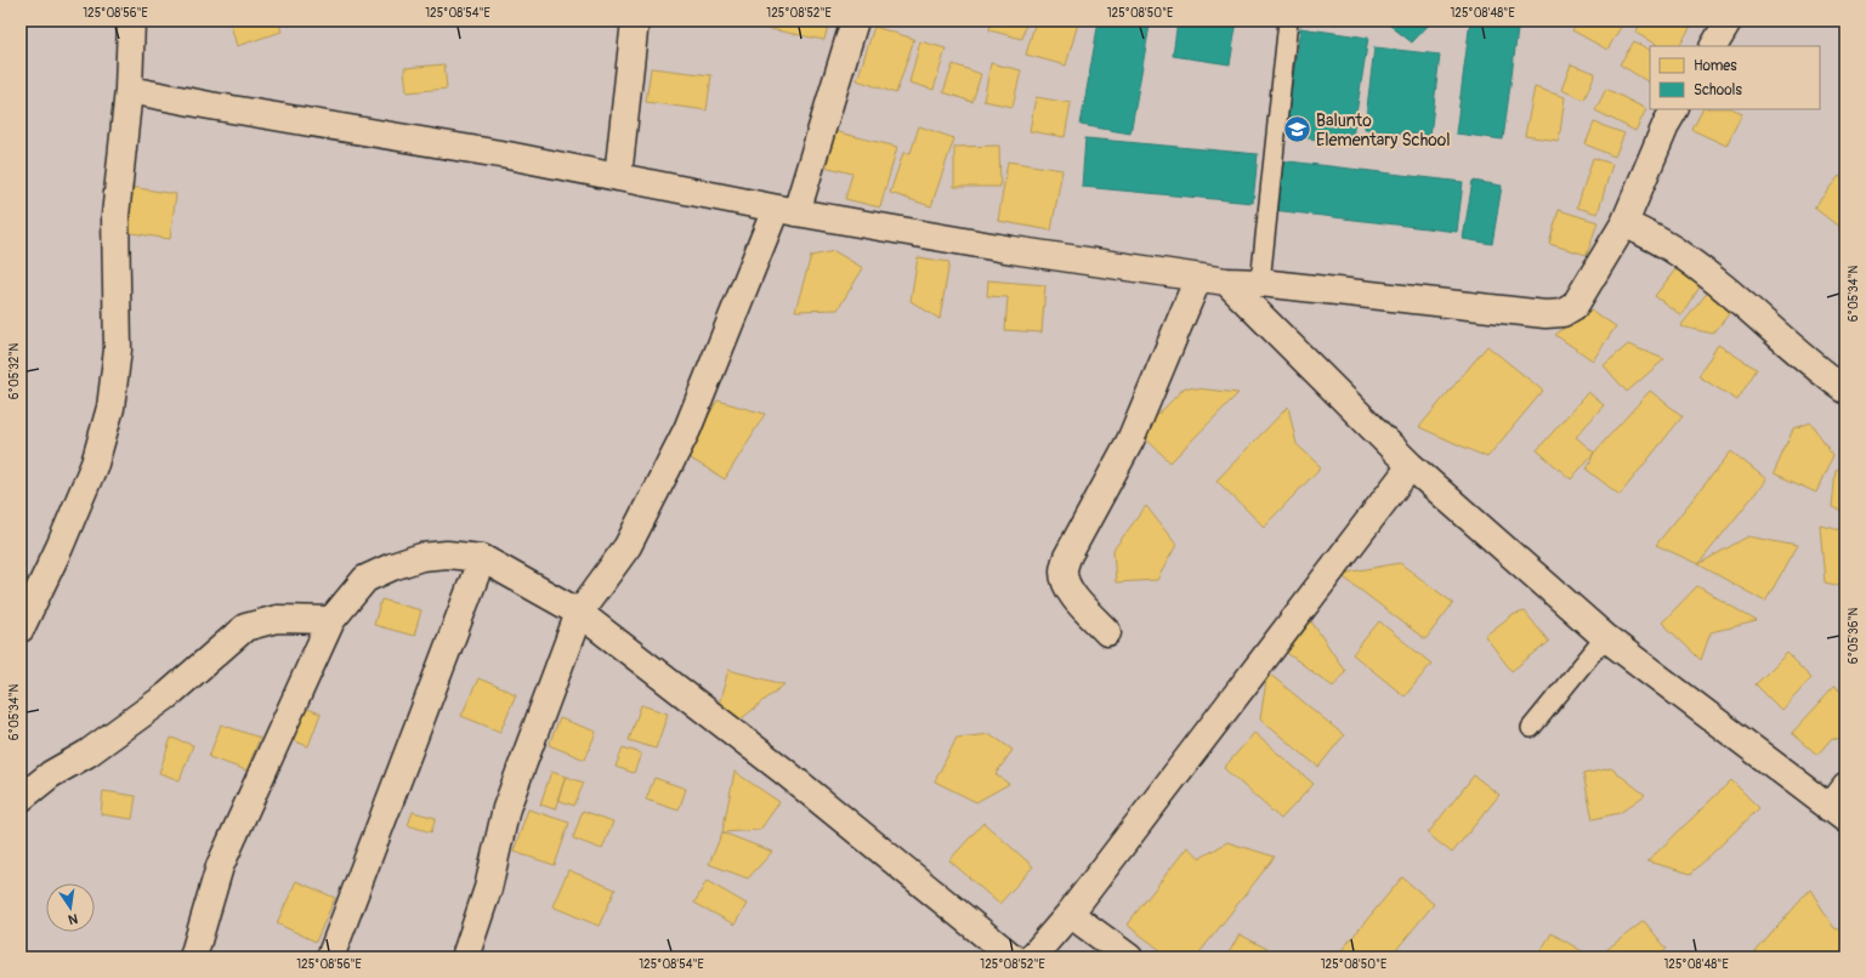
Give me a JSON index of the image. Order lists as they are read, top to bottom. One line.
{"places":{"school or university":["Balunto Elementary School"]},"legend":["Homes","Schools"],"north":"bottom","coordinates":["125°08'56\"E","125°08'54\"E","125°08'52\"E","125°08'50\"E","125°08'48\"E","6°05'34\"N","6°05'32\"N","6°05'36\"N"]}
